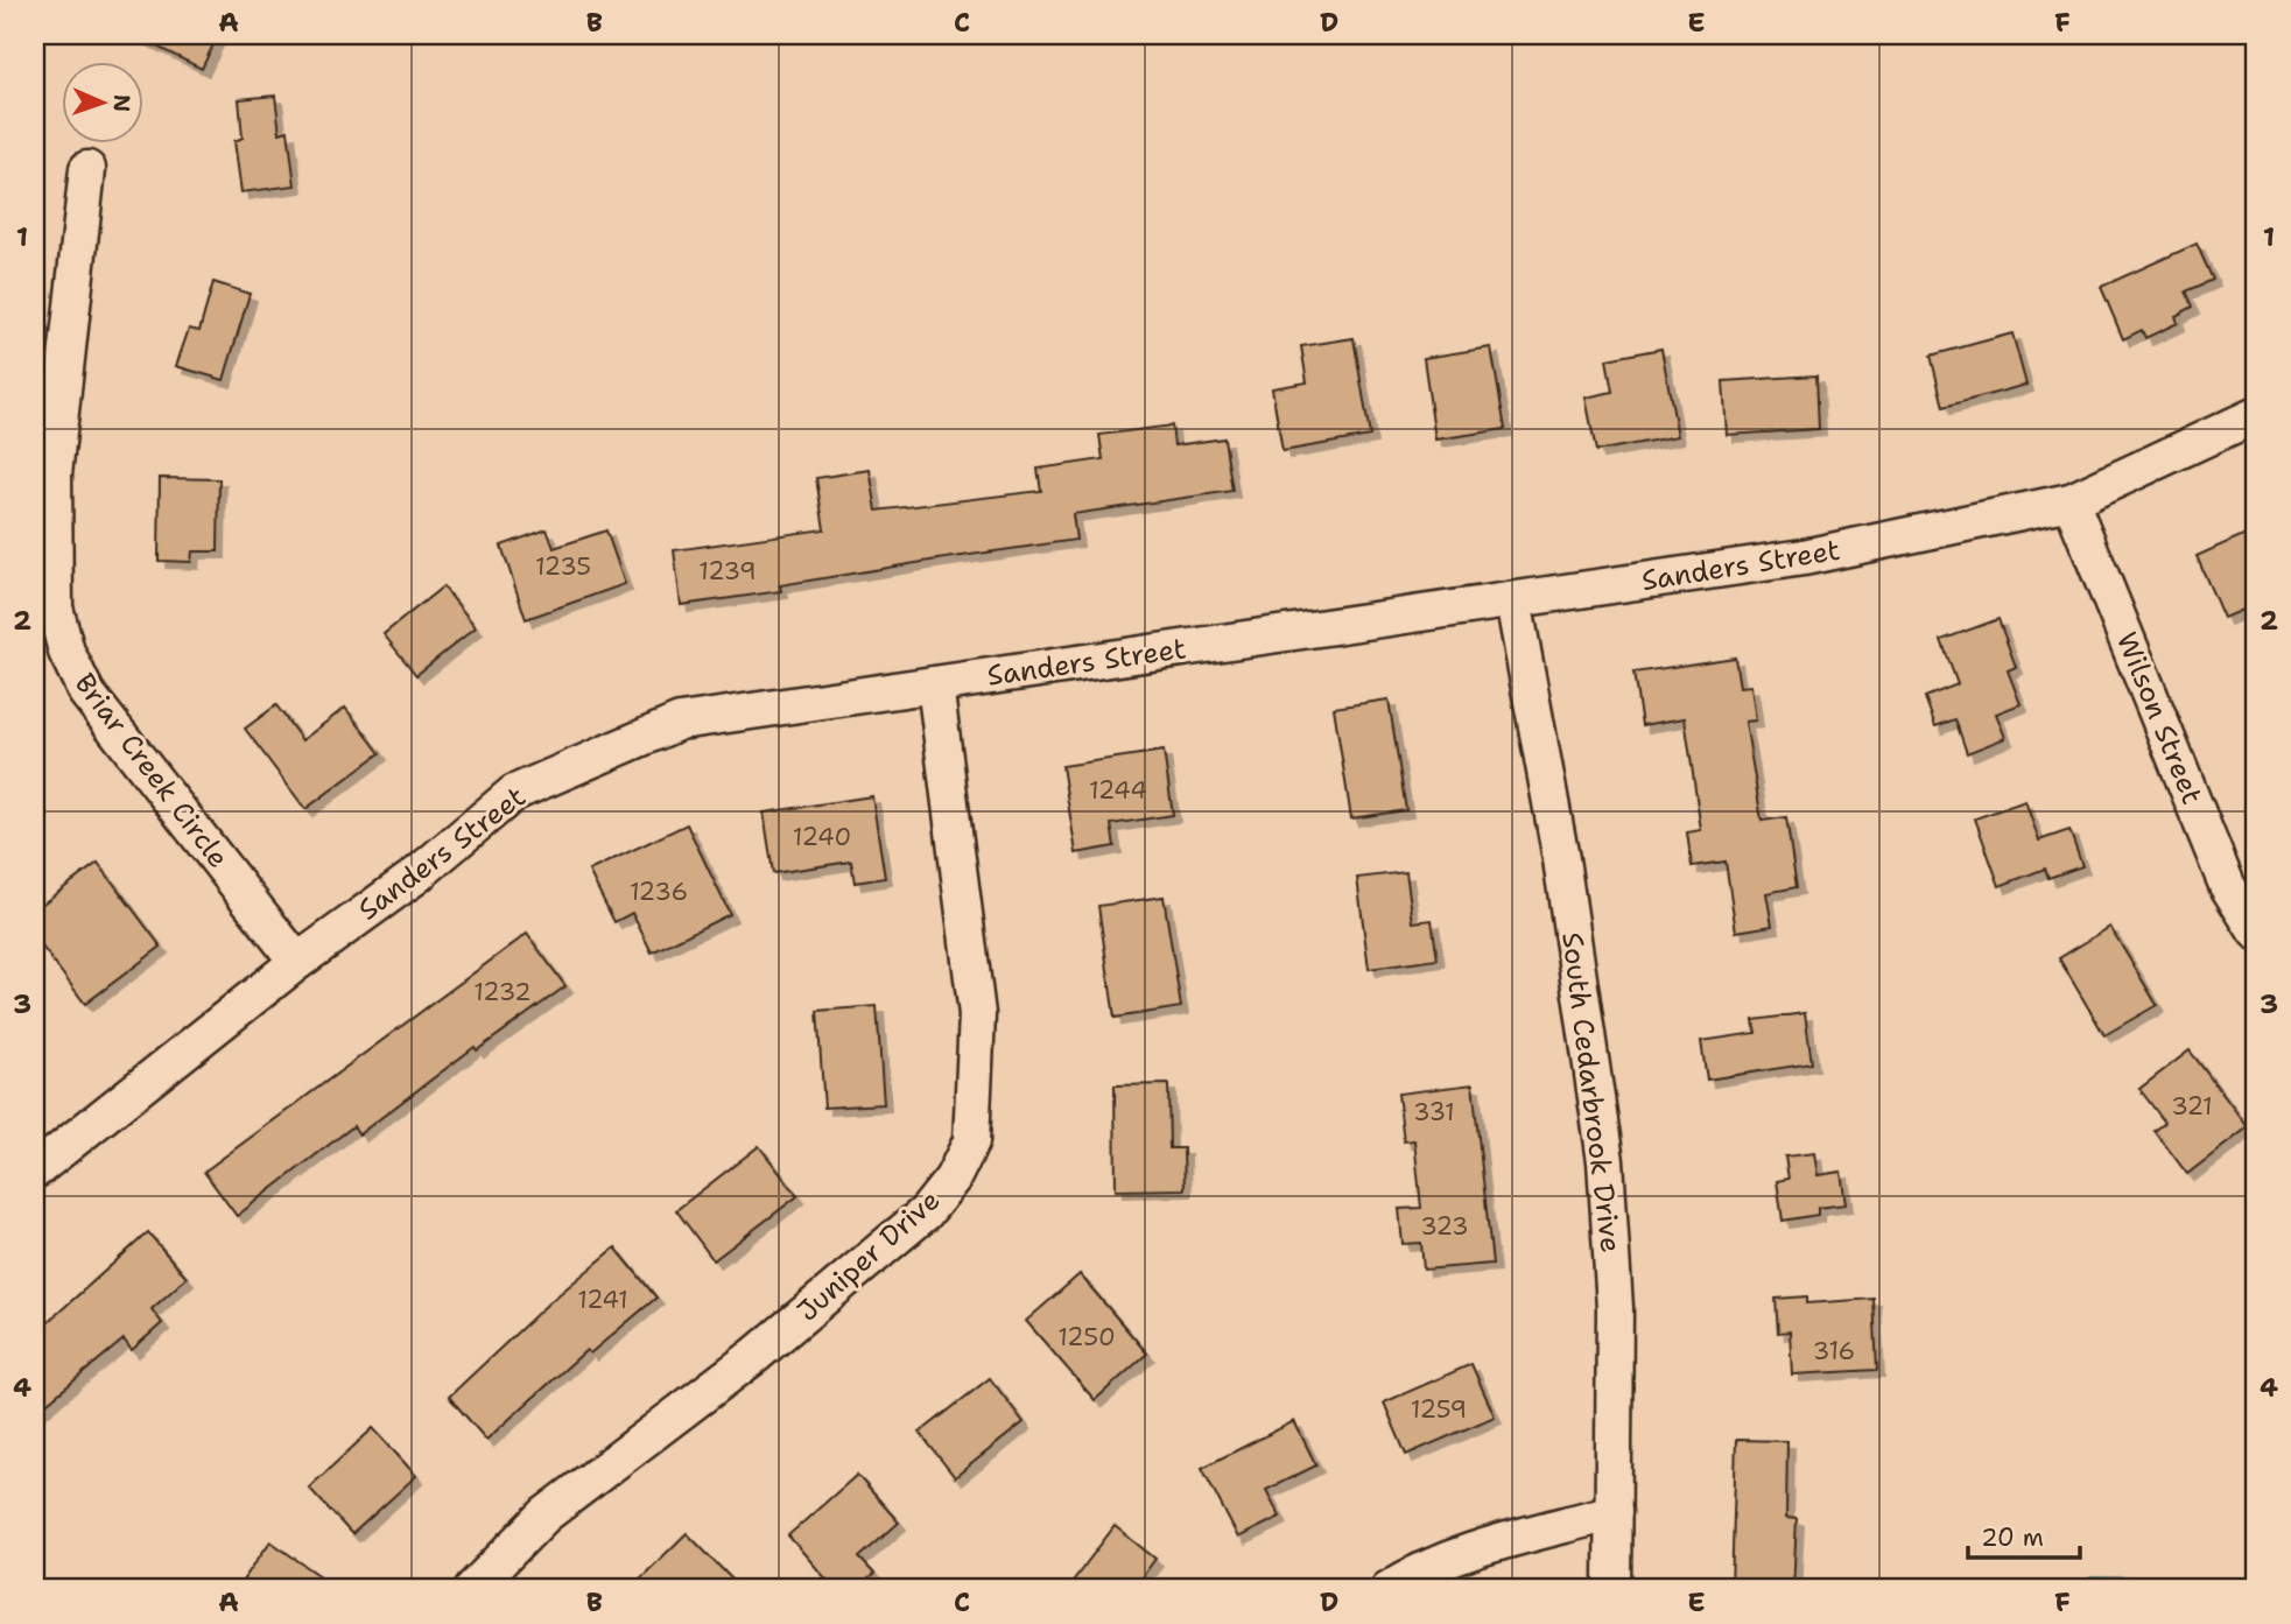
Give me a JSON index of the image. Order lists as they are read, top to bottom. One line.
{"streets":{"street":["Sanders Street","Wilson Street","Briar Creek Circle","South Cedarbrook Drive","Juniper Drive"]},"crossings":[["Sanders Street","Wilson Street"],["Sanders Street","Briar Creek Circle"],["Sanders Street","South Cedarbrook Drive"],["Sanders Street","Juniper Drive"]],"house_numbers":["1235","1239","1244","1240","1236","1232","321","331","323","1241","1250","316","1259"],"scale_bar":"20 m","north":"right","grid":{"columns":["A","B","C","D","E","F"],"rows":["1","2","3","4"]}}
